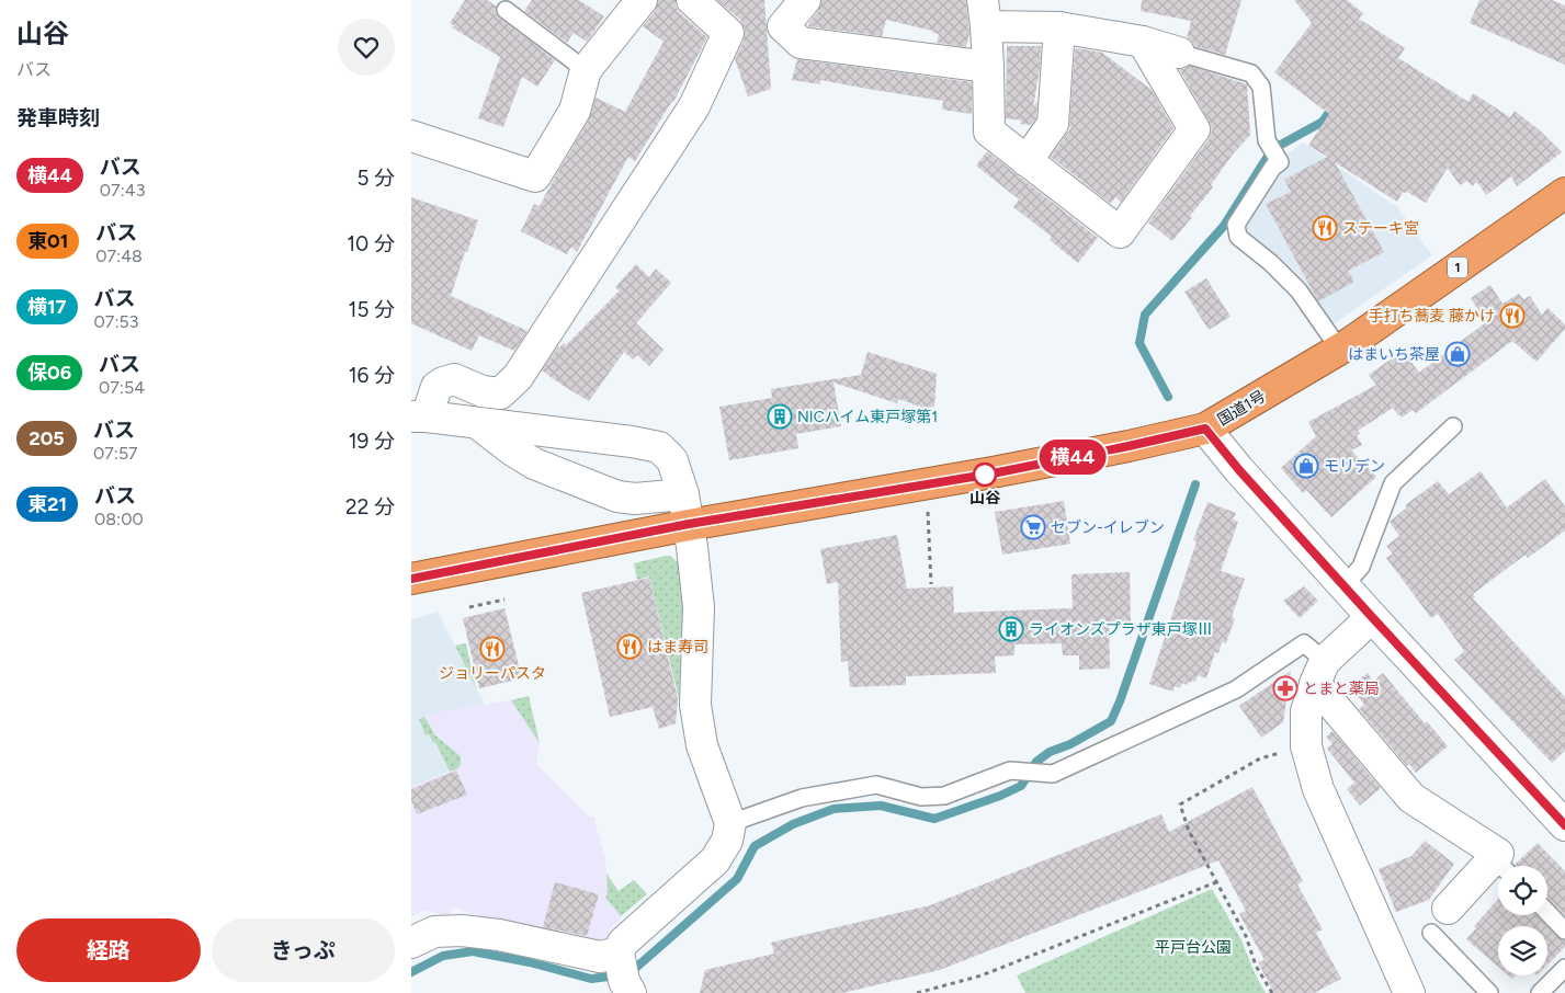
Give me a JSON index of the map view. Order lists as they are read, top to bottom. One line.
{"streets":{"highway":["1","国道1号"]},"parks":["平戸台公園"],"places":{"restaurant":["ステーキ宮","手打ち蕎麦 藤かけ","はま寿司","ジョリーパスタ"],"shop":["はまいち茶屋","モリデン"],"building":["NICハイム東戸塚第1","ライオンズプラザ東戸塚Ⅲ"],"other":["山谷"],"supermarket":["セブン-イレブン"],"pharmacy":["とまと薬局"]},"lines":["bus line 横44"],"page":{"heading":[["山谷","バス"],"発車時刻"],"on_map":"横44","list":[{"mark":"横44","name":"バス","note":"07:43","value":"5 分"},{"mark":"東01","name":"バス","note":"07:48","value":"10 分"},{"mark":"横17","name":"バス","note":"07:53","value":"15 分"},{"mark":"保06","name":"バス","note":"07:54","value":"16 分"},{"mark":"205","name":"バス","note":"07:57","value":"19 分"},{"mark":"東21","name":"バス","note":"08:00","value":"22 分"}],"buttons":["経路","きっぷ"]}}
